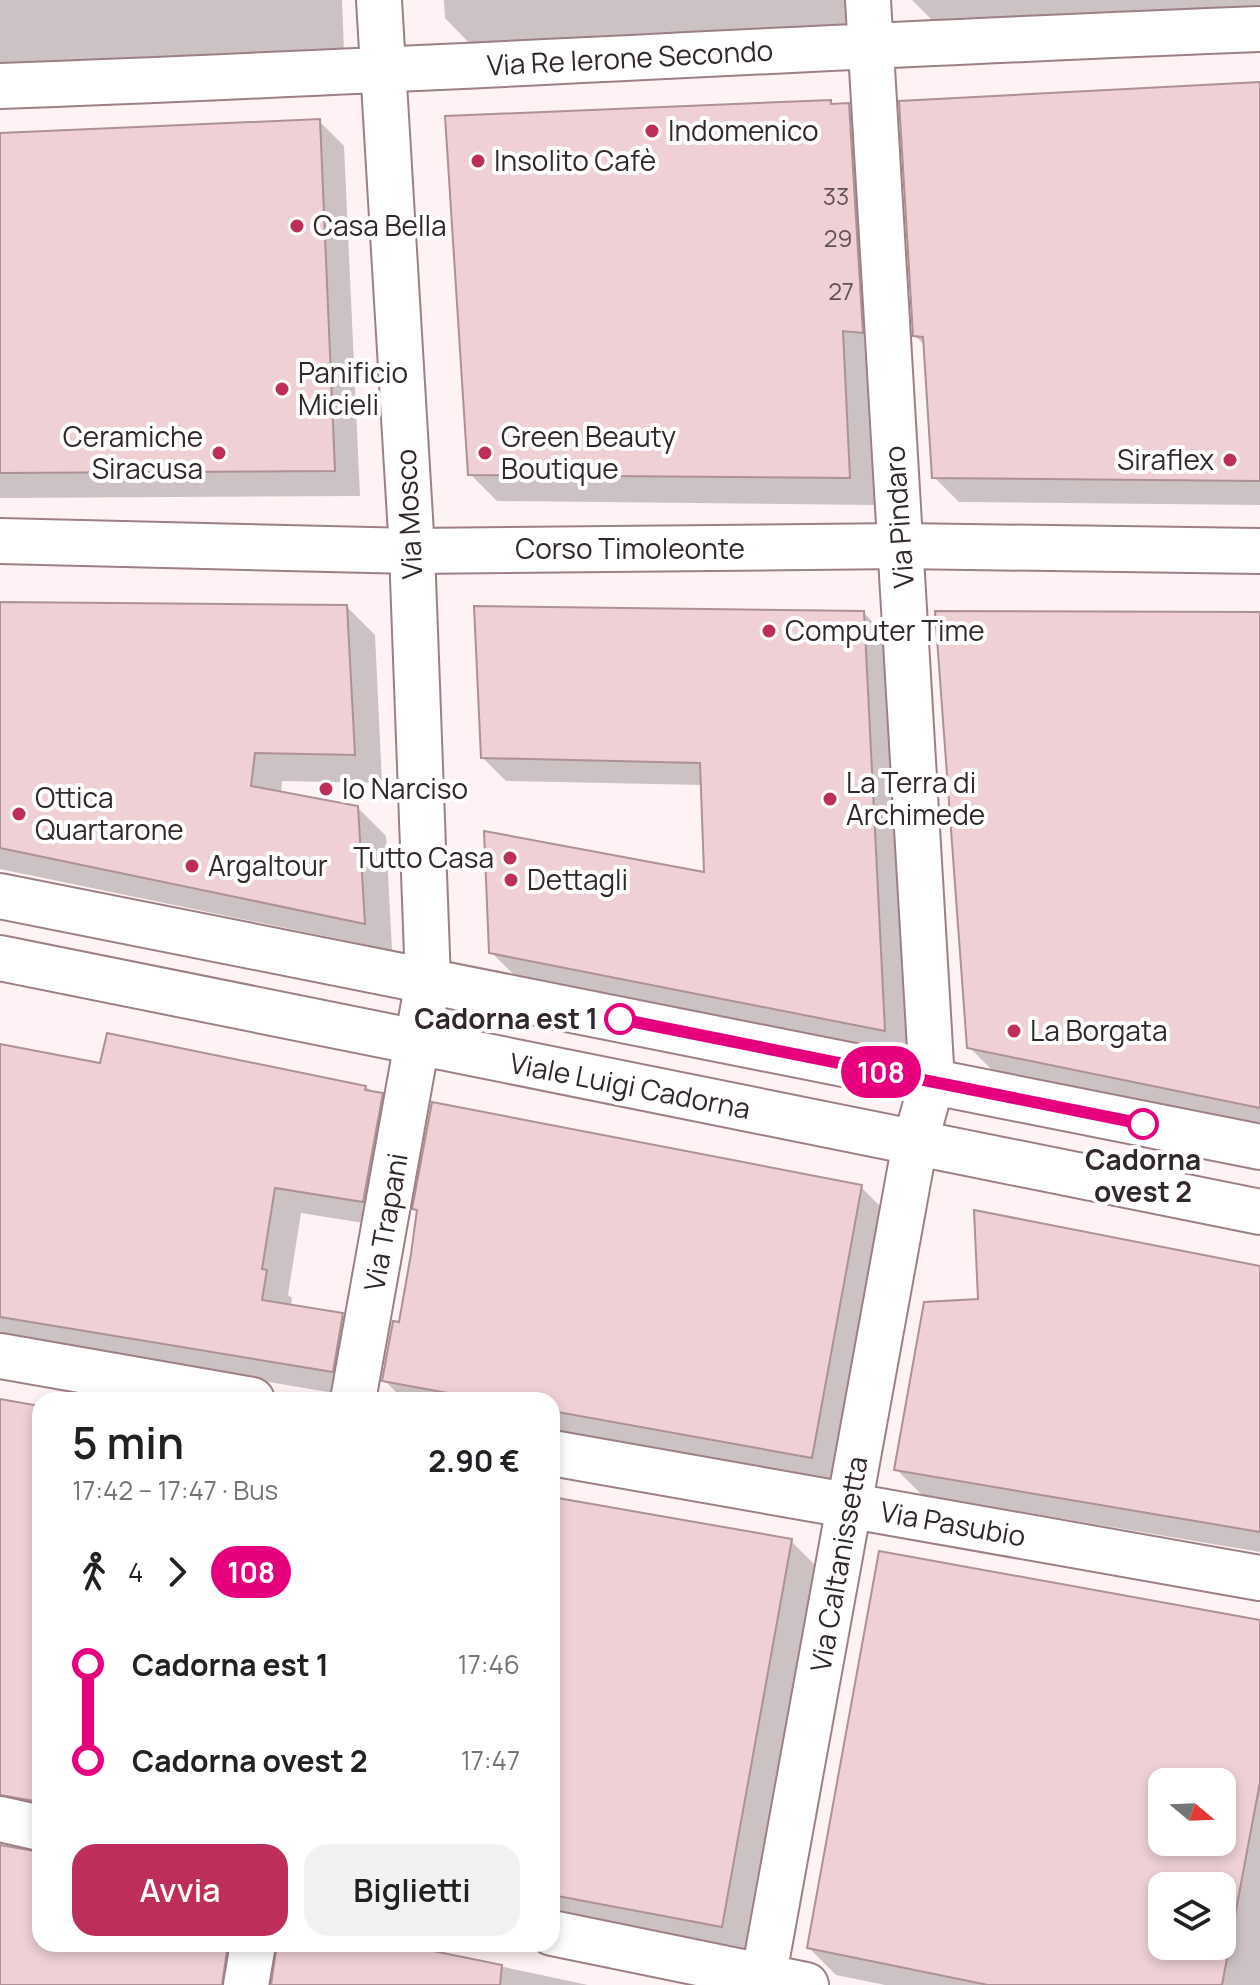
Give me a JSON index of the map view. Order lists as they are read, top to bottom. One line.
{"streets":{"street":["Via Re Ierone Secondo","Via Mosco","Via Pindaro","Corso Timoleonte","Viale Luigi Cadorna","Via Trapani","Via Pasubio","Via Caltanissetta"]},"crossings":[["Via Re Ierone Secondo","Via Mosco"],["Via Re Ierone Secondo","Via Pindaro"],["Via Mosco","Corso Timoleonte"],["Via Mosco","Viale Luigi Cadorna"],["Via Mosco","Via Trapani"],["Via Pindaro","Corso Timoleonte"],["Via Pindaro","Viale Luigi Cadorna"],["Via Pindaro","Via Caltanissetta"],["Viale Luigi Cadorna","Via Trapani"],["Viale Luigi Cadorna","Via Caltanissetta"],["Via Pasubio","Via Caltanissetta"]],"places":["Indomenico","Insolito Cafè","Casa Bella","Panificio Micieli","Ceramiche Siracusa","Green Beauty Boutique","Siraflex","Computer Time","Io Narciso","La Terra di Archimede","Ottica Quartarone","Tutto Casa","Argaltour","Dettagli","Cadorna est 1","La Borgata","Cadorna ovest 2"],"lines":["bus line 108"],"house_numbers":["33","29","27"],"north":"right","page":{"on_map":"108","heading":["5 min","17:42 – 17:47 · Bus","2.90 €"],"legs":["4","108"],"list":[{"name":"Cadorna est 1","value":"17:46"},{"name":"Cadorna ovest 2","value":"17:47"}],"buttons":["Avvia","Biglietti"]}}
